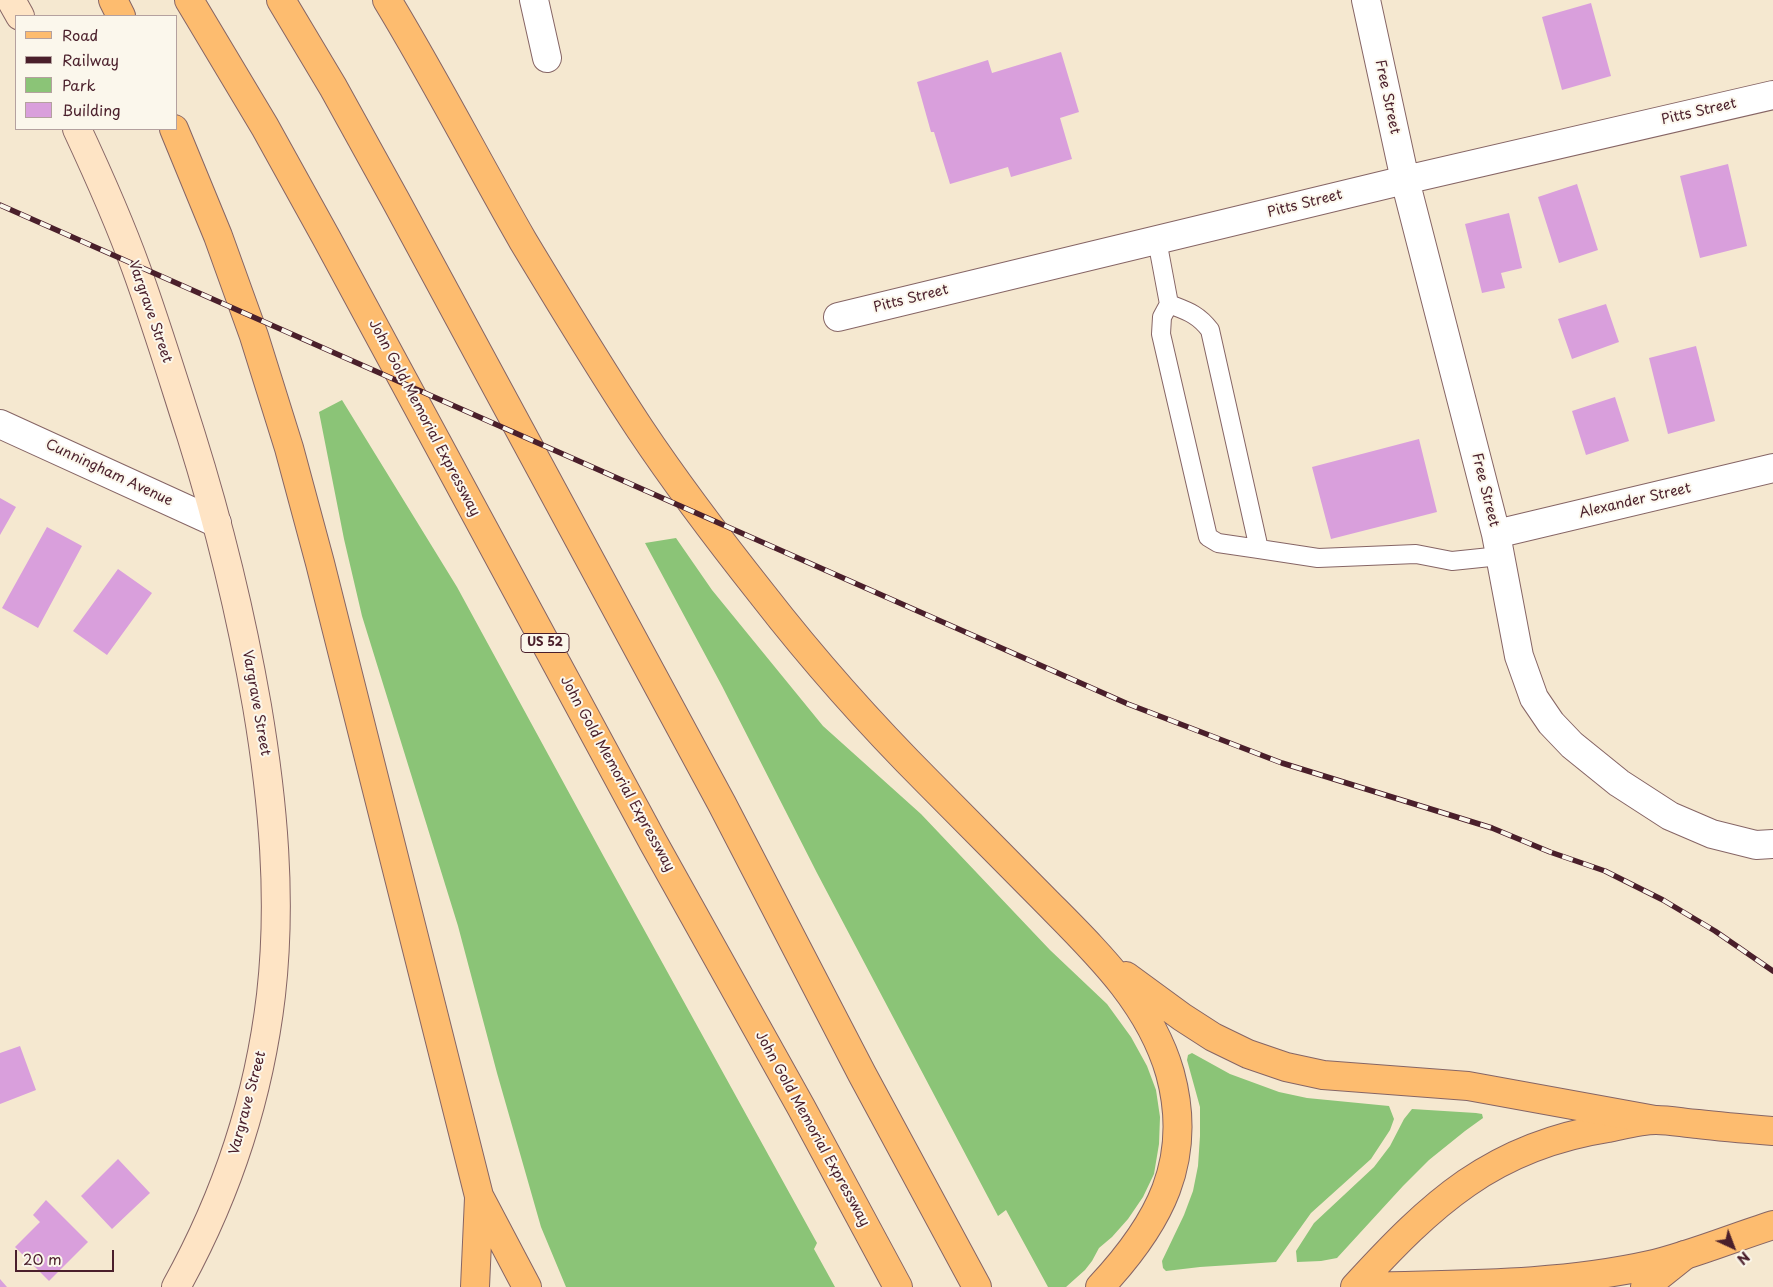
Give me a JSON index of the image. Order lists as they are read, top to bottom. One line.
{"streets":{"main road":["John Gold Memorial Expressway","US 52"],"street":["Free Street","Pitts Street","Vargrave Street","Cunningham Avenue","Alexander Street"]},"crossings":[["Free Street","Pitts Street"],["Free Street","Alexander Street"],["Vargrave Street","Cunningham Avenue"]],"legend":["Road","Railway","Park","Building"],"scale_bar":"20 m","north":"bottom right"}
